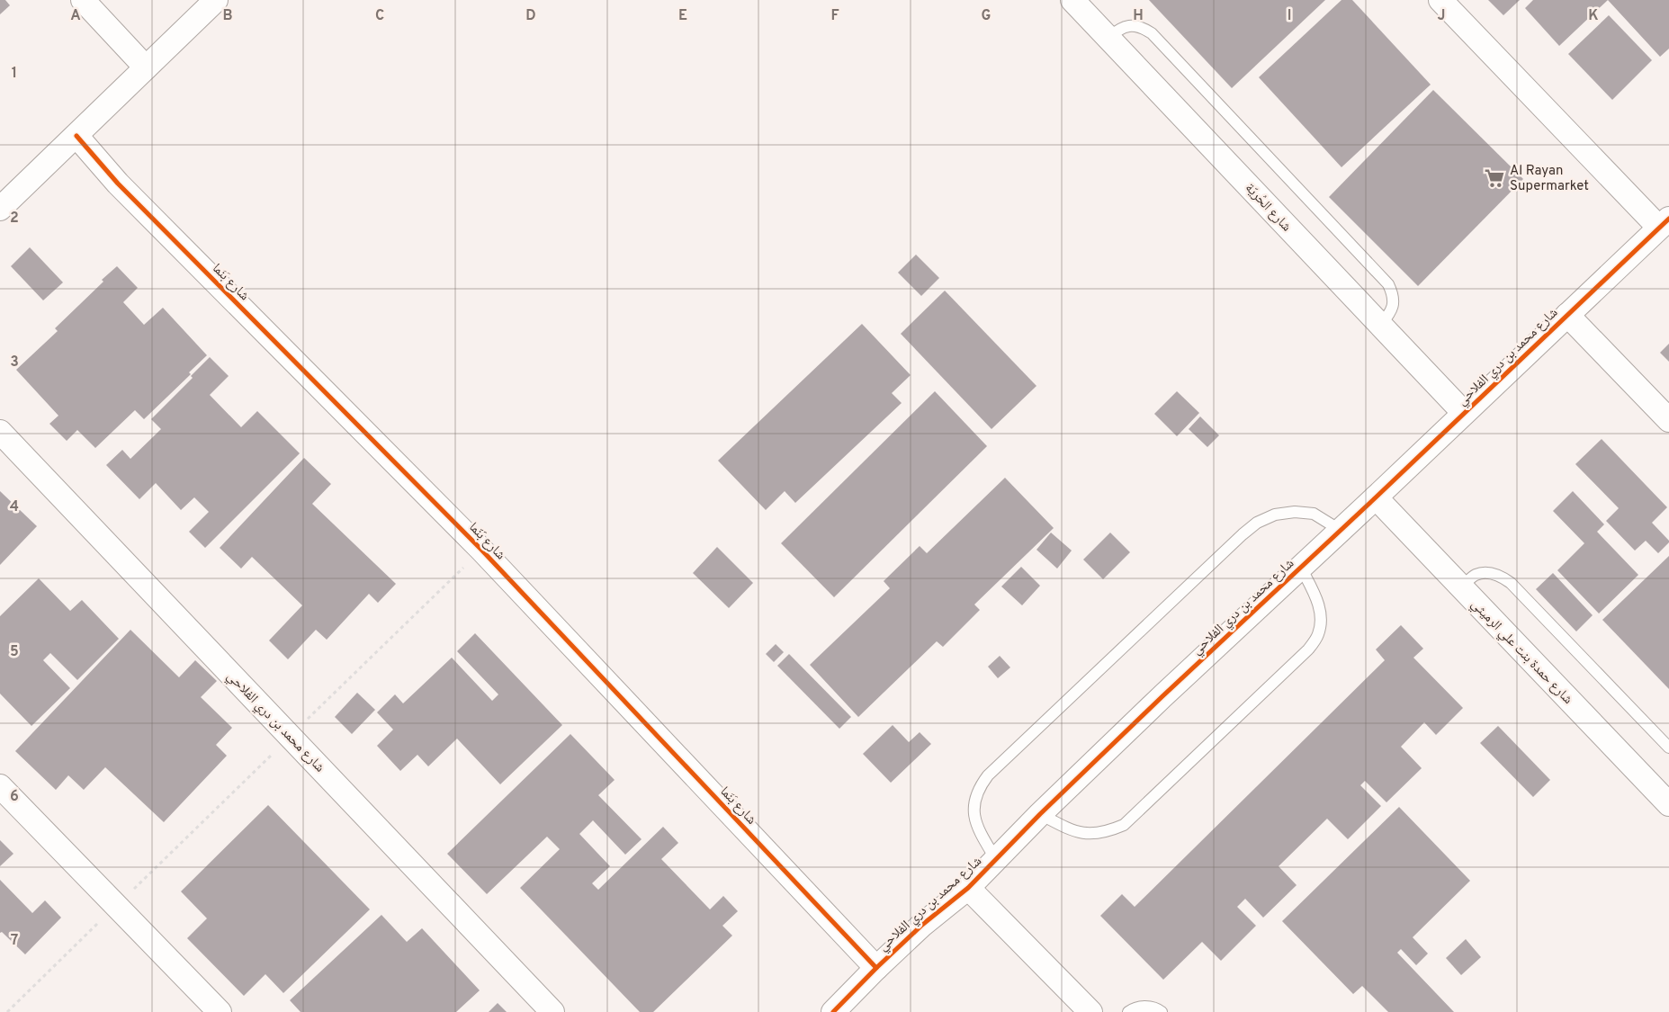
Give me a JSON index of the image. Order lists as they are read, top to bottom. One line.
{"streets":{"street":["شارع الحُريّة","شارع بَنَما","شارع محمد بن دري الفلاحي","شارع حمدة بنت علي الرميثي"]},"crossings":[["شارع الحُريّة","شارع محمد بن دري الفلاحي"],["شارع بَنَما","شارع محمد بن دري الفلاحي"],["شارع محمد بن دري الفلاحي","شارع حمدة بنت علي الرميثي"]],"places":{"supermarket":["Al Rayan Supermarket"]},"grid":{"columns":["A","B","C","D","E","F","G","H","I","J","K"],"rows":["1","2","3","4","5","6","7"]}}
